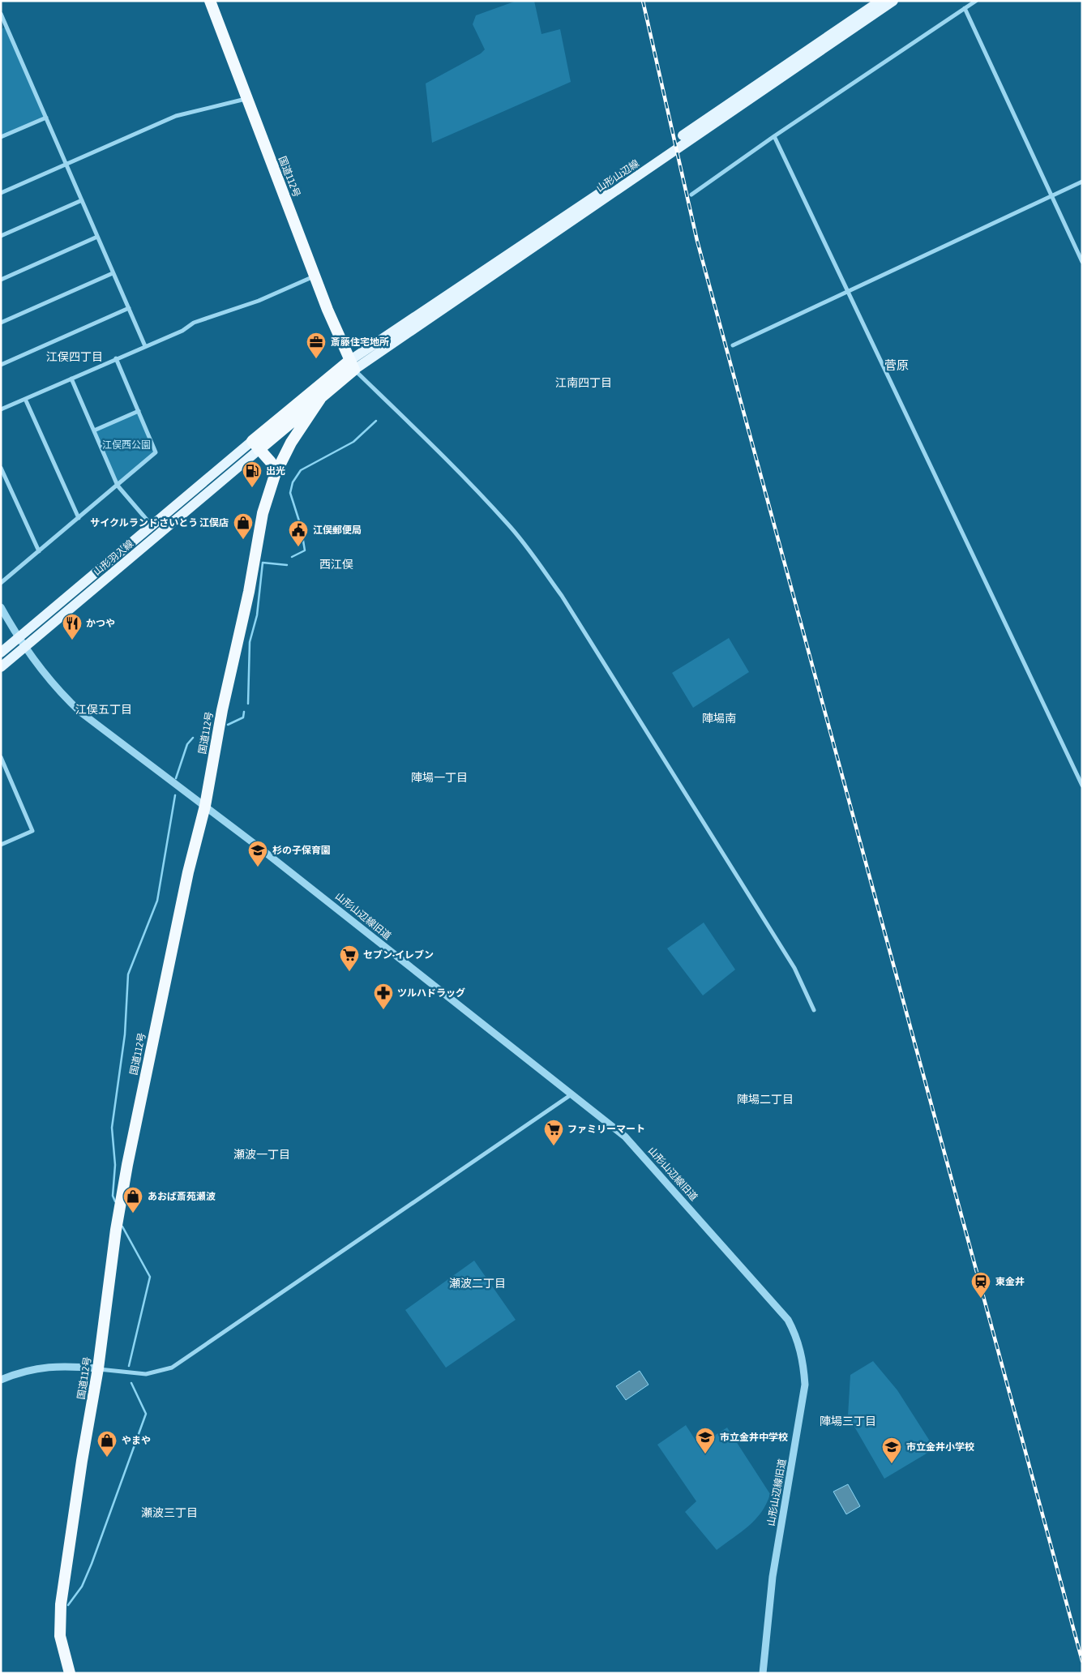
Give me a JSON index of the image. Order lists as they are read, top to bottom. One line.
{"streets":{"highway":["国道112号"],"main road":["山形山辺線","山形羽入線"],"street":["山形山辺線旧道"]},"crossings":[["山形山辺線","国道112号"],["国道112号","山形山辺線旧道"],["山形羽入線","山形山辺線旧道"]],"districts":["江俣四丁目","菅原","江南四丁目","西江俣","江俣五丁目","陣場南","陣場一丁目","陣場二丁目","瀬波一丁目","瀬波二丁目","陣場三丁目","瀬波三丁目"],"parks":["江俣西公園"],"places":{"office":["斎藤住宅地所"],"fuel station":["出光"],"shop":["サイクルランド さいとう 江俣店","あおば斎苑瀬波","やまや"],"public building":["江俣郵便局"],"restaurant":["かつや"],"school or university":["杉の子保育園","市立金井中学校","市立金井小学校"],"supermarket":["セブン-イレブン","ファミリーマート"],"pharmacy":["ツルハドラッグ"],"station":["東金井"]}}
